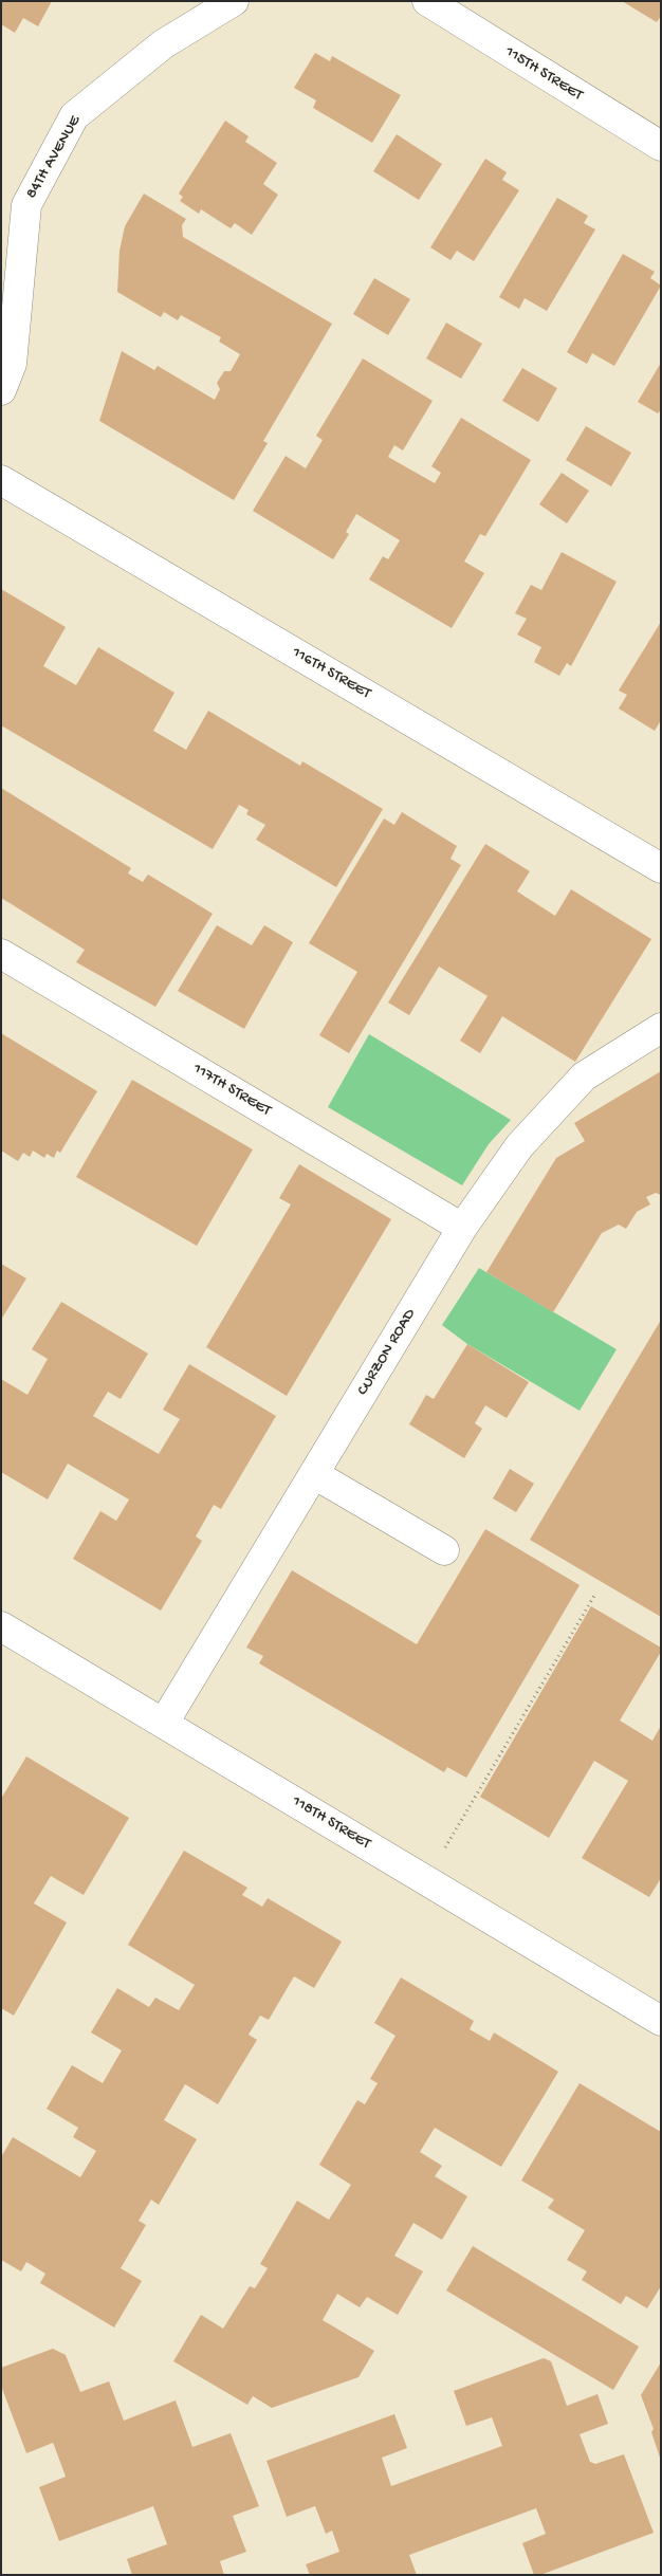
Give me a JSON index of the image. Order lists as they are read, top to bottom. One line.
{"streets":{"street":["115TH STREET","84TH AVENUE","116TH STREET","117TH STREET","CURZON ROAD","118TH STREET"]},"crossings":[["117TH STREET","CURZON ROAD"],["CURZON ROAD","118TH STREET"]]}
